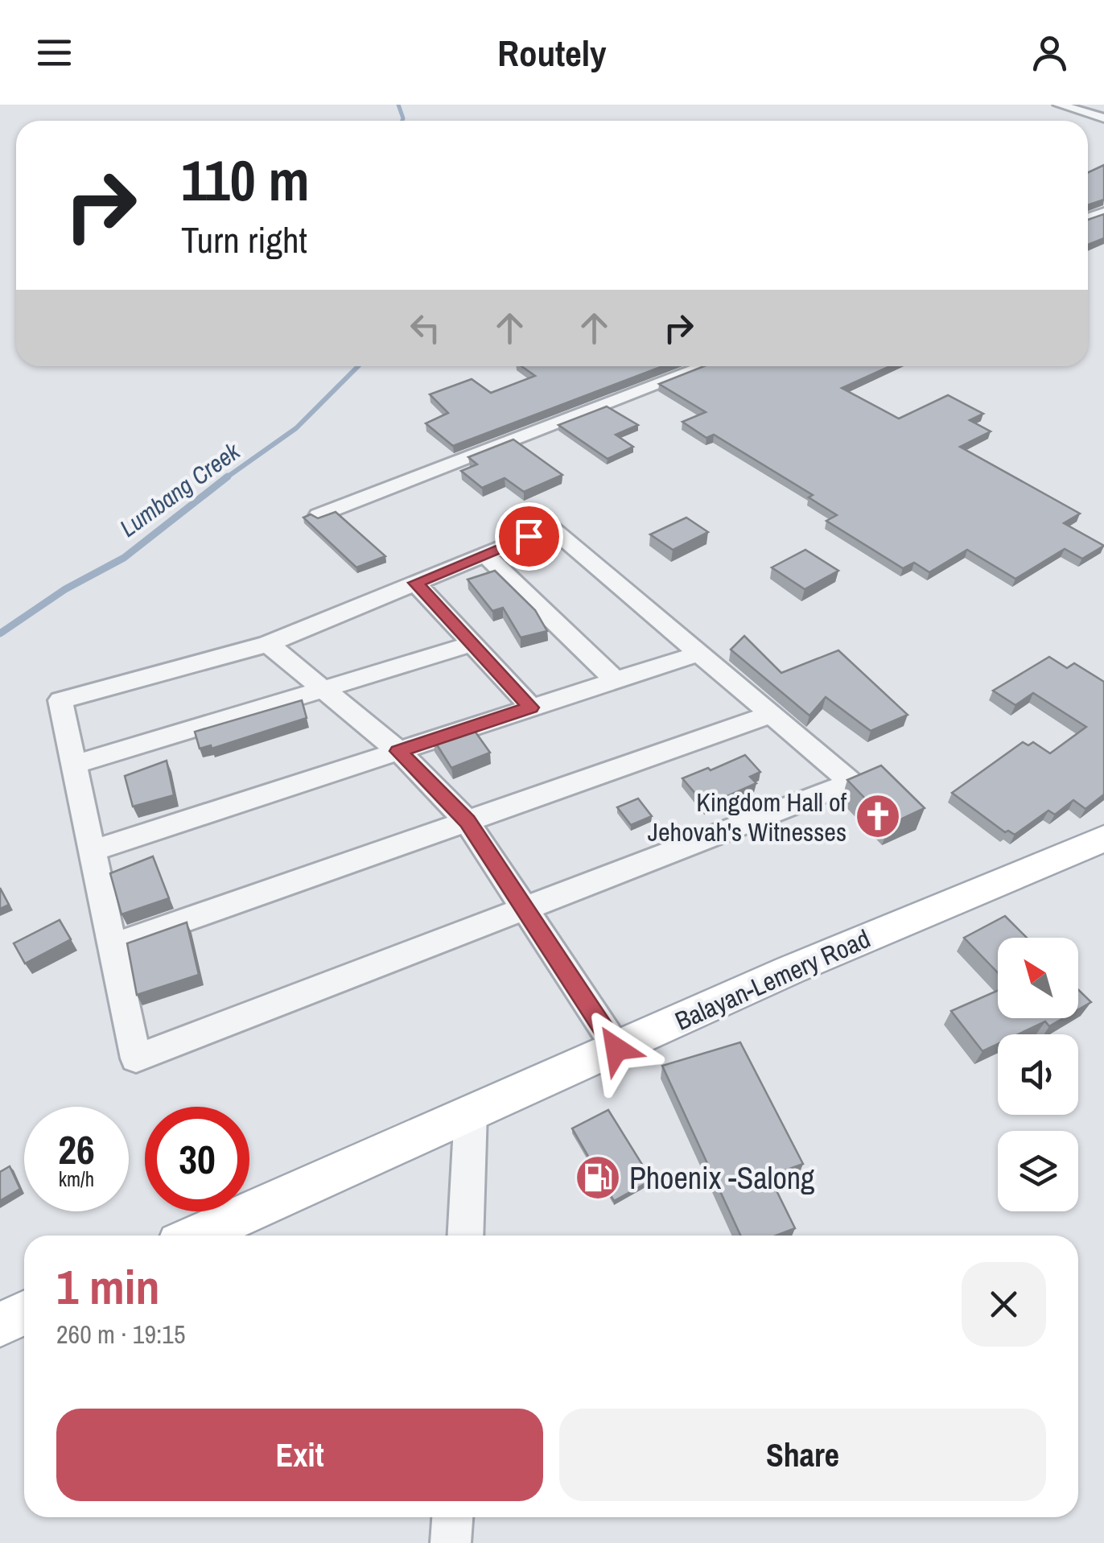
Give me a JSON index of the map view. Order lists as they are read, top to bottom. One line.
{"streets":{"main road":["Balayan-Lemery Road"]},"water":["Lumbang Creek"],"places":{"church":["Kingdom Hall of Jehovah's Witnesses"],"fuel station":["Phoenix -Salong"]},"north":"top left","page":{"header":"Routely","turn":["110 m","Turn right"],"speed":"26 km/h","limit":"30","heading":["1 min","260 m · 19:15"],"buttons":["Exit","Share"]}}
